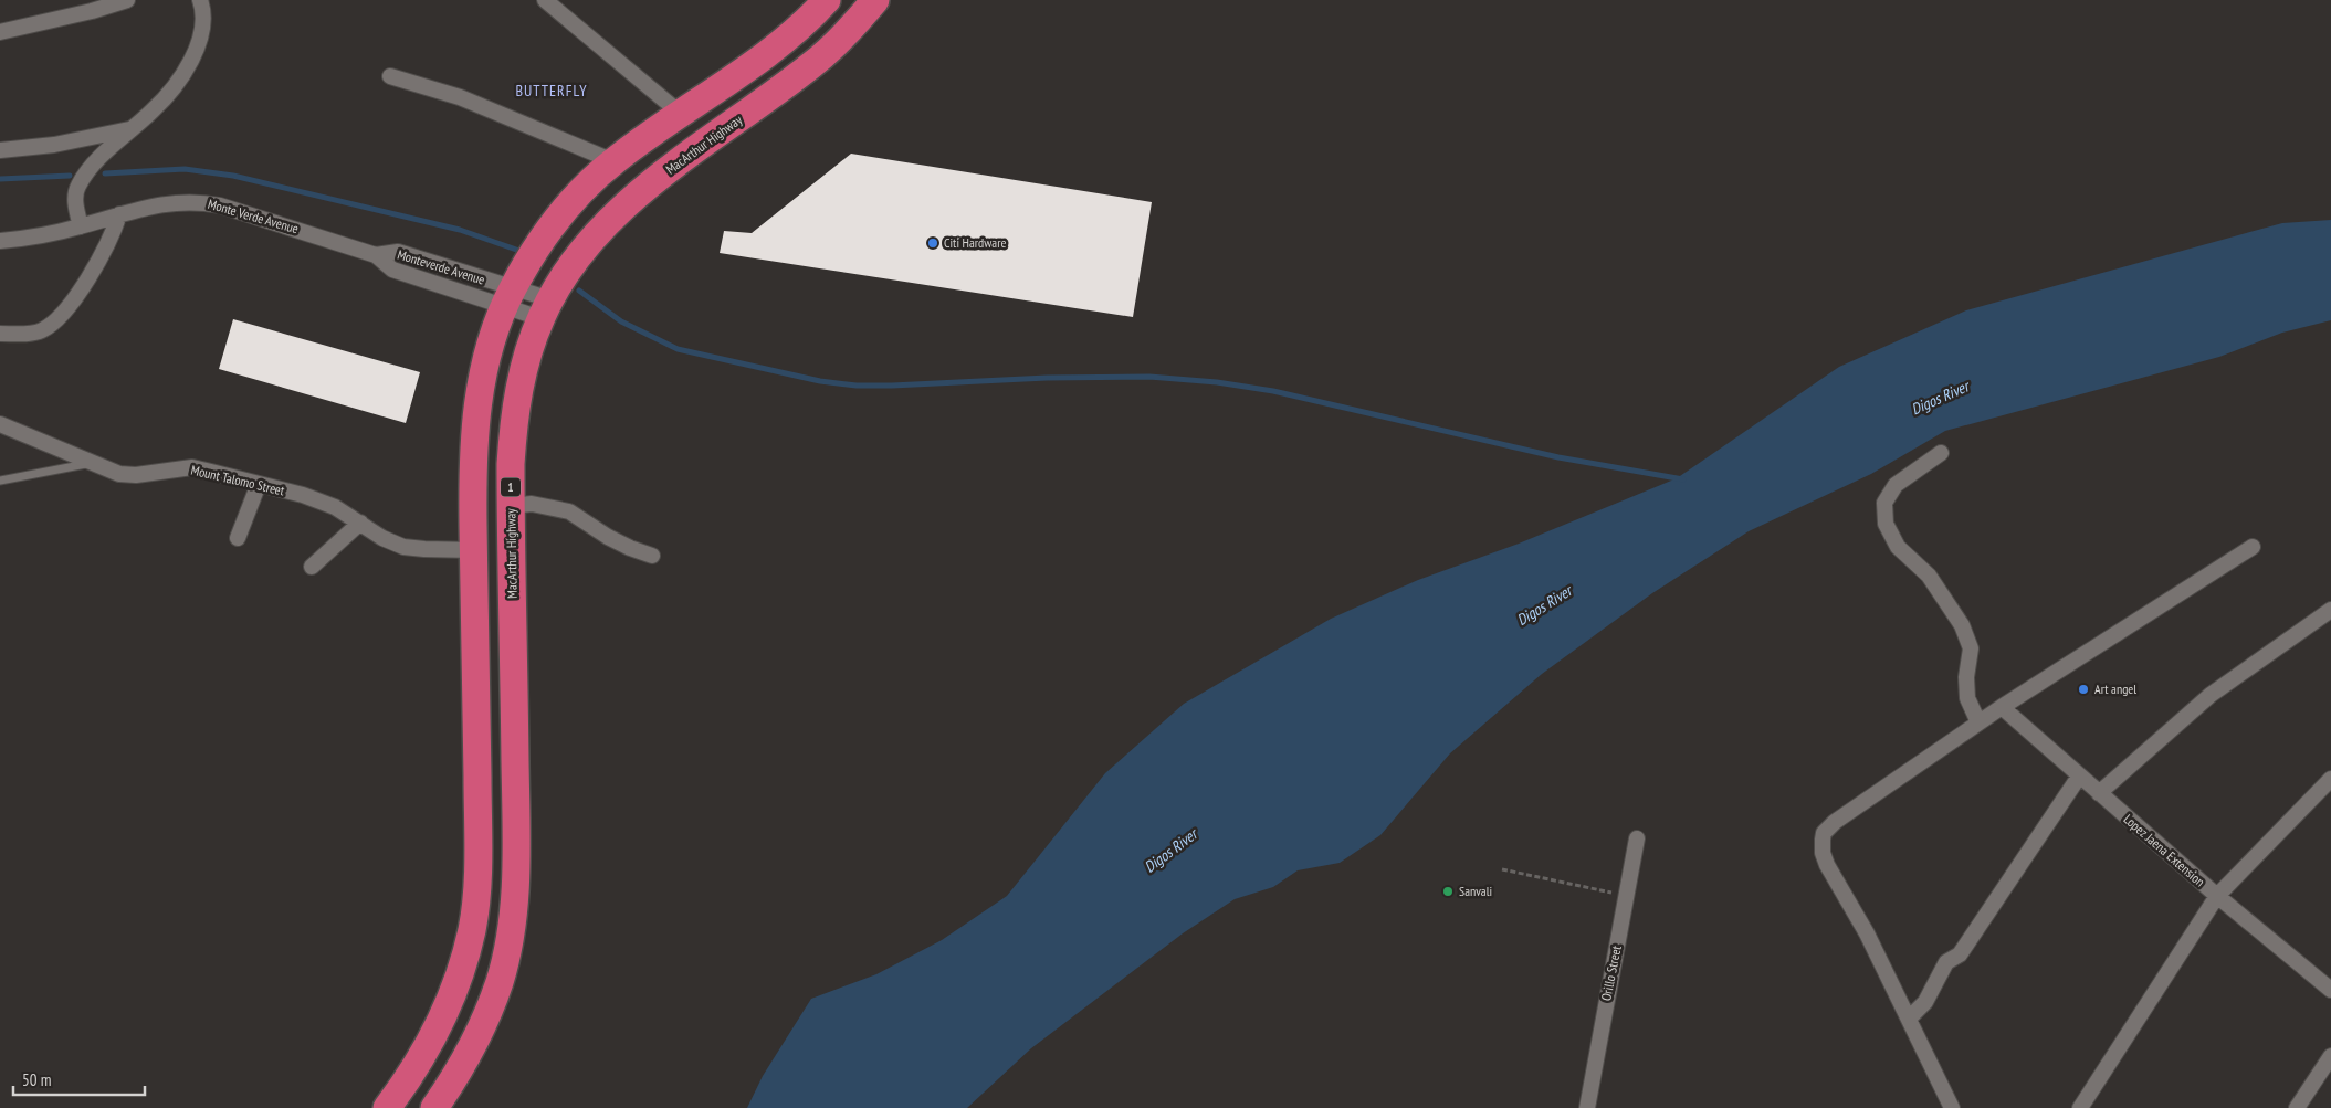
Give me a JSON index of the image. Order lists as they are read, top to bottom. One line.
{"streets":{"highway":["MacArthur Highway","1"],"street":["Monte Verde Avenue","Monteverde Avenue","Mount Talomo Street","Lopez Jaena Extension","Orillo Street"]},"crossings":[["MacArthur Highway","Monteverde Avenue"],["Monte Verde Avenue","Monteverde Avenue"]],"districts":["BUTTERFLY"],"water":["Digos River"],"places":["Citi Hardware","Art angel","Sanvali"],"scale_bar":"50 m"}
